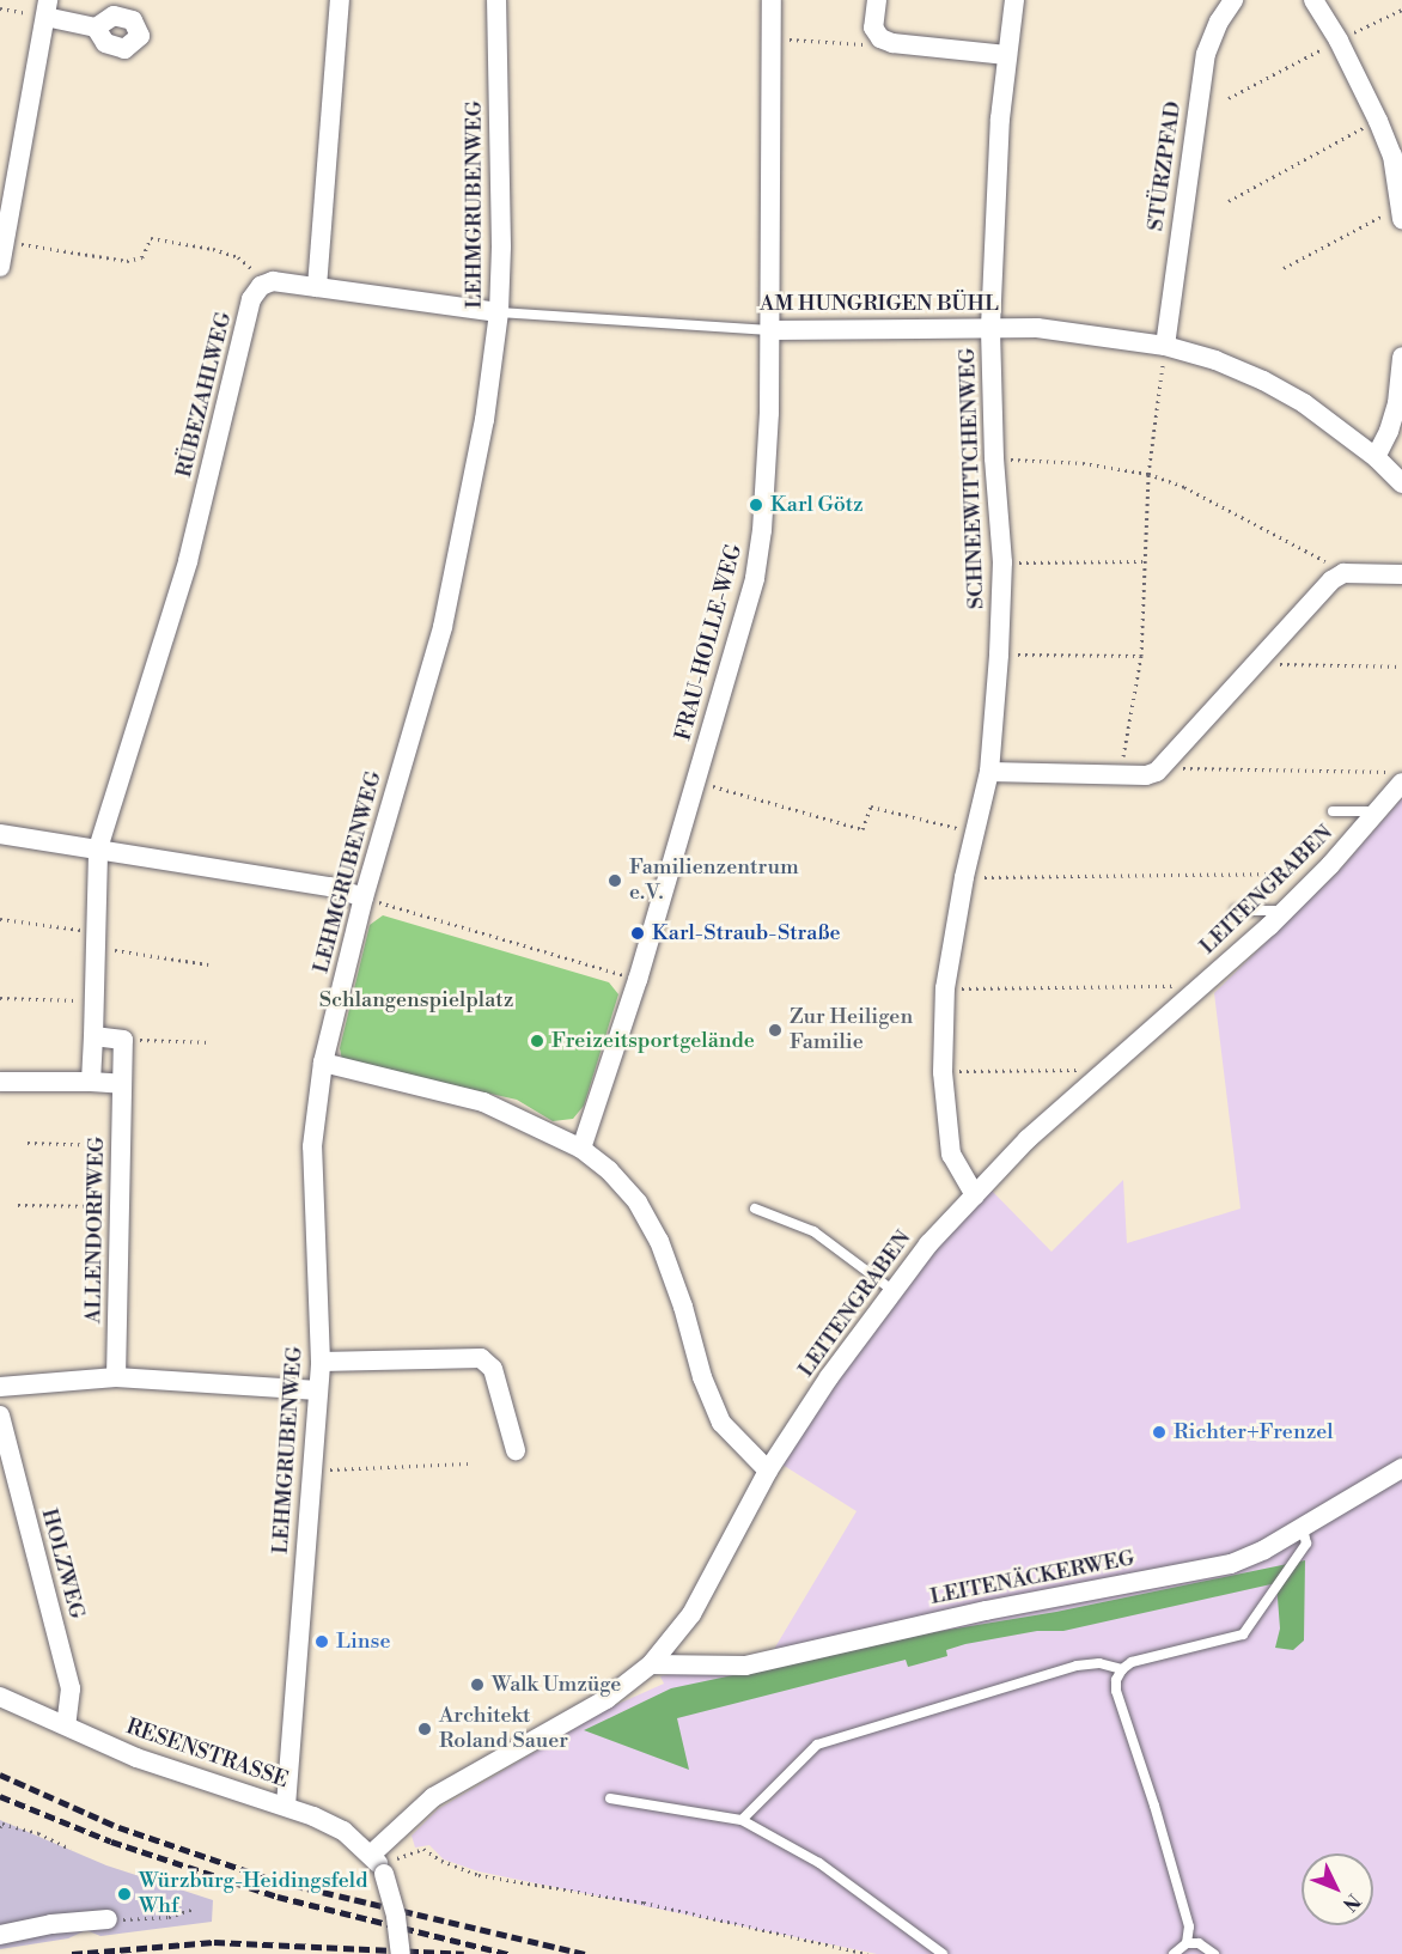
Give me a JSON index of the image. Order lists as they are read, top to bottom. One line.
{"streets":{"street":["STÜRZPFAD","LEHMGRUBENWEG","AM HUNGRIGEN BÜHL","RÜBEZAHLWEG","SCHNEEWITTCHENWEG","FRAU-HOLLE-WEG","LEITENGRABEN","ALLENDORFWEG","HOLZWEG","LEITENÄCKERWEG","RESENSTRASSE"]},"crossings":[["STÜRZPFAD","AM HUNGRIGEN BÜHL"],["LEHMGRUBENWEG","AM HUNGRIGEN BÜHL"],["LEHMGRUBENWEG","RESENSTRASSE"],["AM HUNGRIGEN BÜHL","RÜBEZAHLWEG"],["AM HUNGRIGEN BÜHL","SCHNEEWITTCHENWEG"],["AM HUNGRIGEN BÜHL","FRAU-HOLLE-WEG"],["SCHNEEWITTCHENWEG","LEITENGRABEN"],["LEITENGRABEN","LEITENÄCKERWEG"],["LEITENGRABEN","RESENSTRASSE"],["HOLZWEG","RESENSTRASSE"]],"parks":["Schlangenspielplatz"],"places":["Karl Götz","Familienzentrum e.V.","Karl-Straub-Straße","Zur Heiligen Familie","Freizeitsportgelände","Richter+Frenzel","Linse","Walk Umzüge","Architekt Roland Sauer","Würzburg-Heidingsfeld Whf"],"north":"bottom right"}
